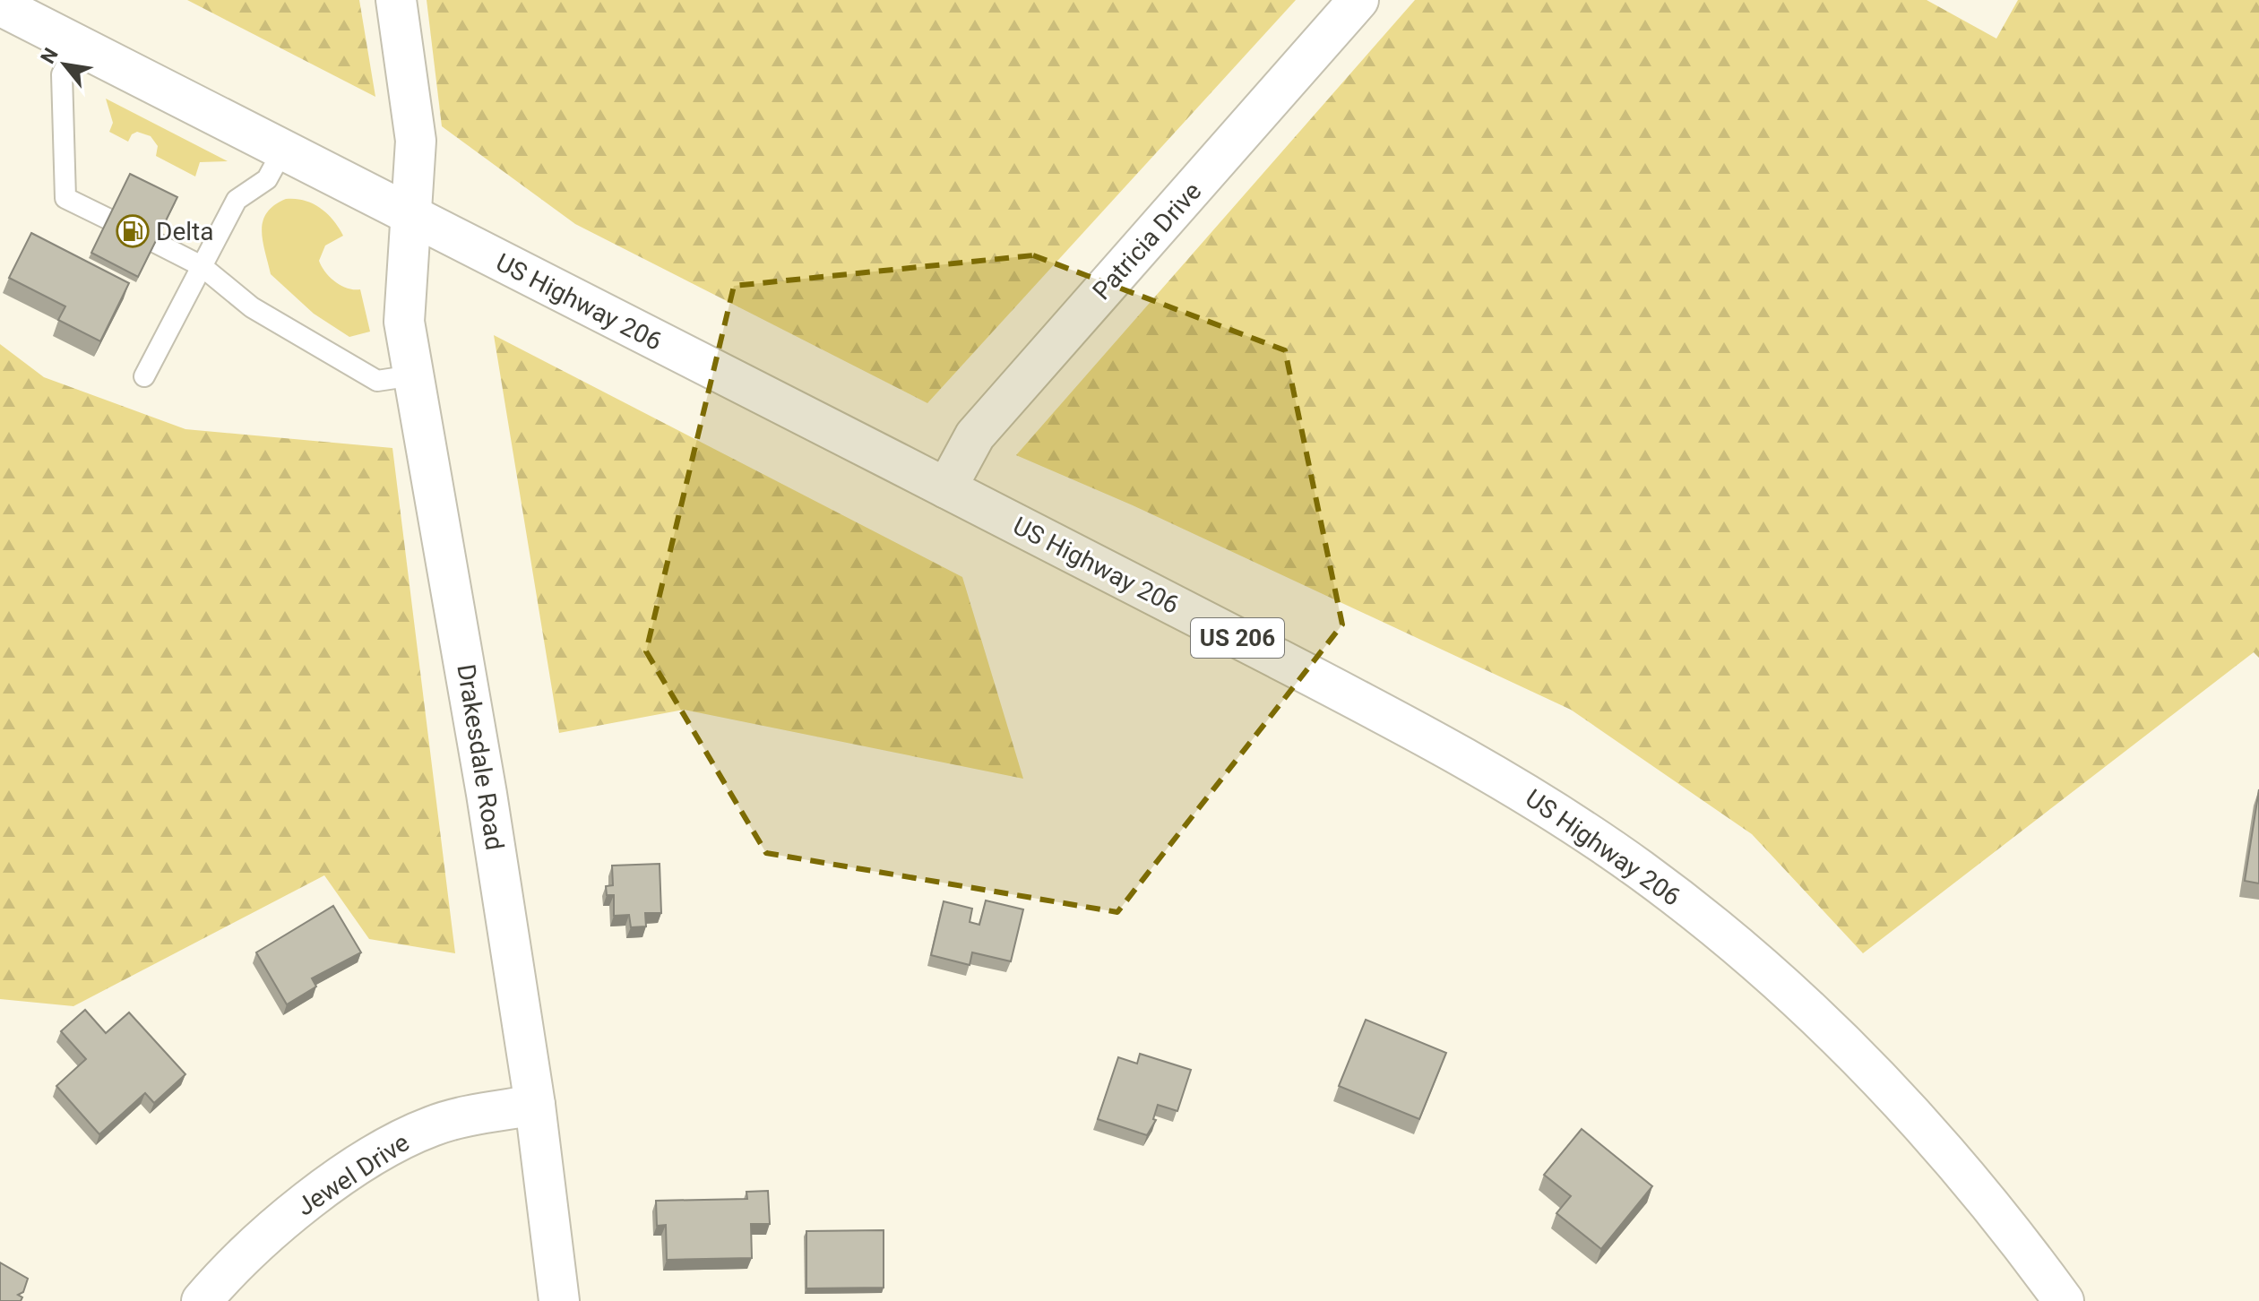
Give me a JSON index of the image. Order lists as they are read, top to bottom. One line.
{"streets":{"main road":["Patricia Drive","US Highway 206","US 206","Drakesdale Road","Jewel Drive"]},"crossings":[["Patricia Drive","US Highway 206"],["US Highway 206","Drakesdale Road"],["Drakesdale Road","Jewel Drive"]],"places":{"fuel station":["Delta"]},"north":"top left"}
